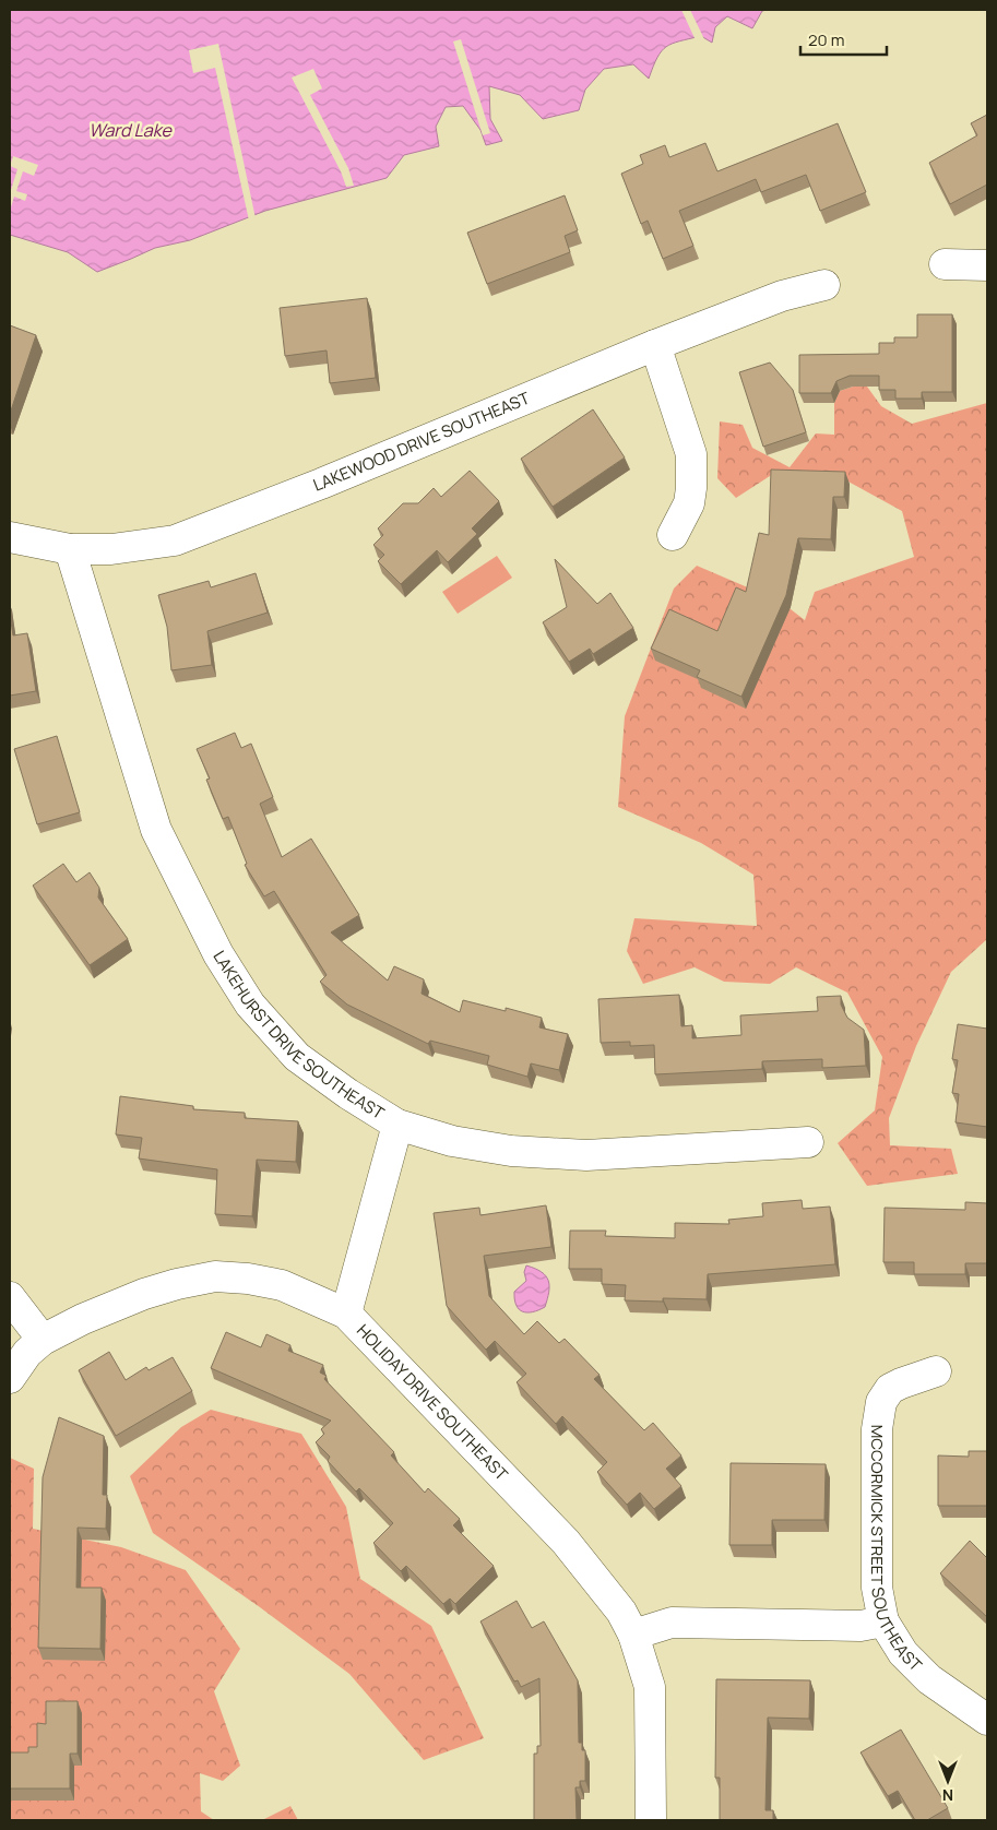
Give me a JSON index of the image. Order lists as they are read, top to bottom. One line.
{"streets":{"street":["LAKEWOOD DRIVE SOUTHEAST","LAKEHURST DRIVE SOUTHEAST","HOLIDAY DRIVE SOUTHEAST","MCCORMICK STREET SOUTHEAST"]},"crossings":[["LAKEWOOD DRIVE SOUTHEAST","LAKEHURST DRIVE SOUTHEAST"]],"water":["Ward Lake"],"scale_bar":"20 m","north":"bottom"}
